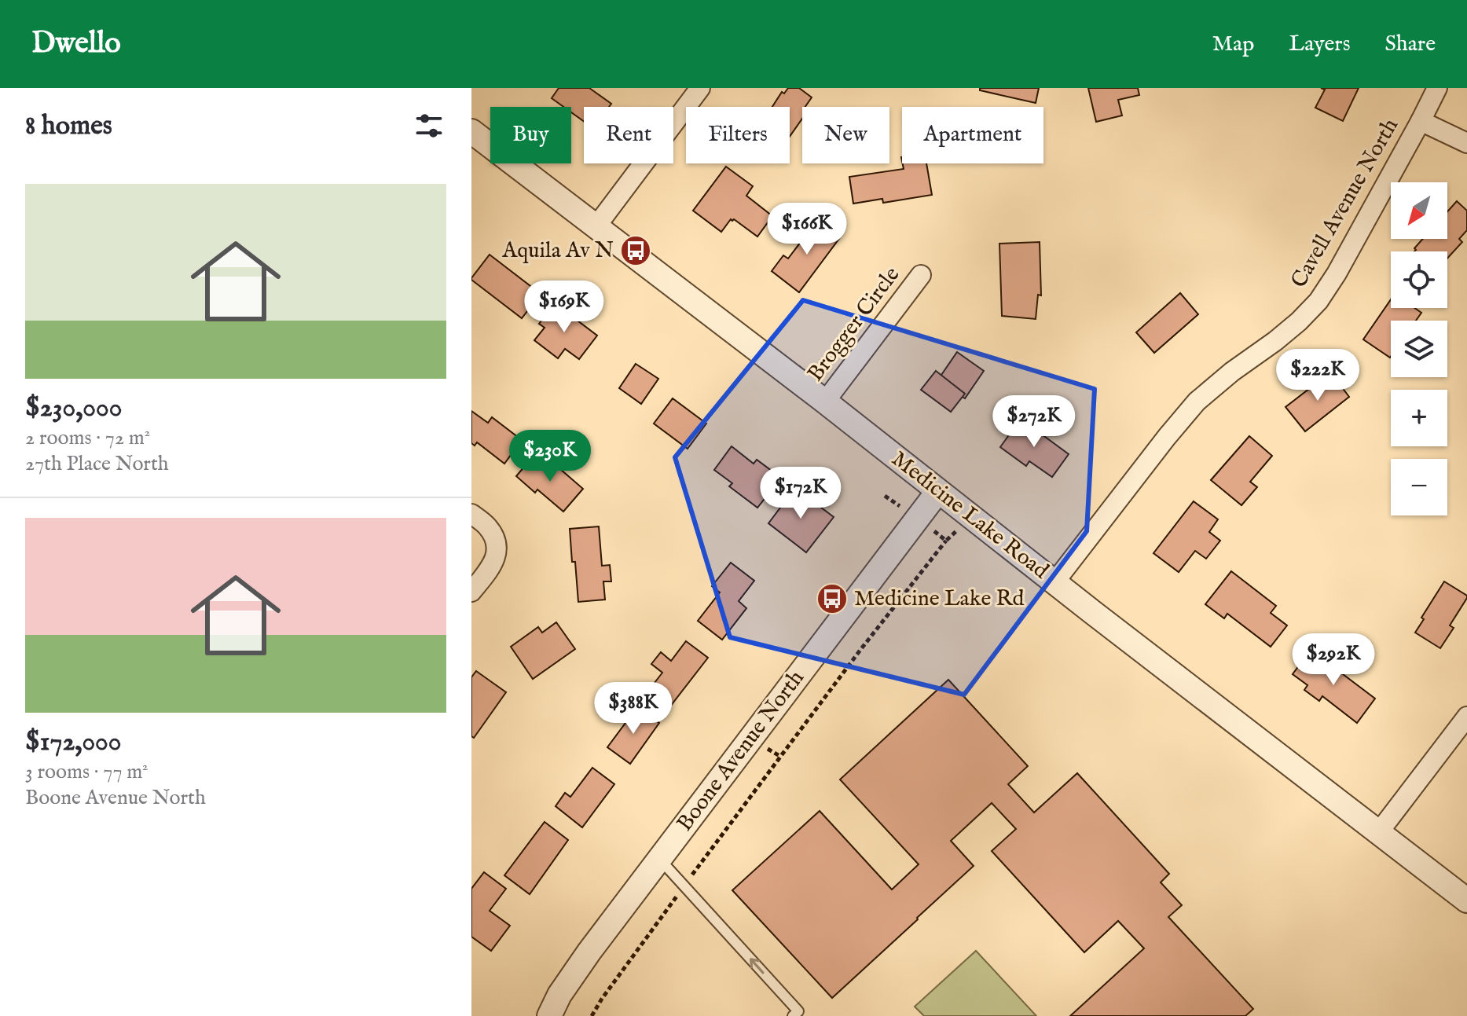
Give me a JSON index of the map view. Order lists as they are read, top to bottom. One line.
{"streets":{"street":["Cavell Avenue North","Brogger Circle","Medicine Lake Road","Boone Avenue North"]},"crossings":[["Cavell Avenue North","Medicine Lake Road"],["Brogger Circle","Medicine Lake Road"],["Medicine Lake Road","Boone Avenue North"]],"places":{"bus stop":["Aquila Av N","Medicine Lake Rd"]},"north":"bottom left","page":{"header":"Dwello","nav":["Map","Layers","Share"],"heading":"8 homes","chip":["Buy","Rent","Filters","New","Apartment"],"list":[{"name":"$230,000","note":"2 rooms · 72 m² · 27th Place North"},{"name":"$172,000","note":"3 rooms · 77 m² · Boone Avenue North"}],"map_buttons":["+","−"],"price":["$166K","$169K","$222K","$272K","$230K","$172K","$292K","$388K"]}}
